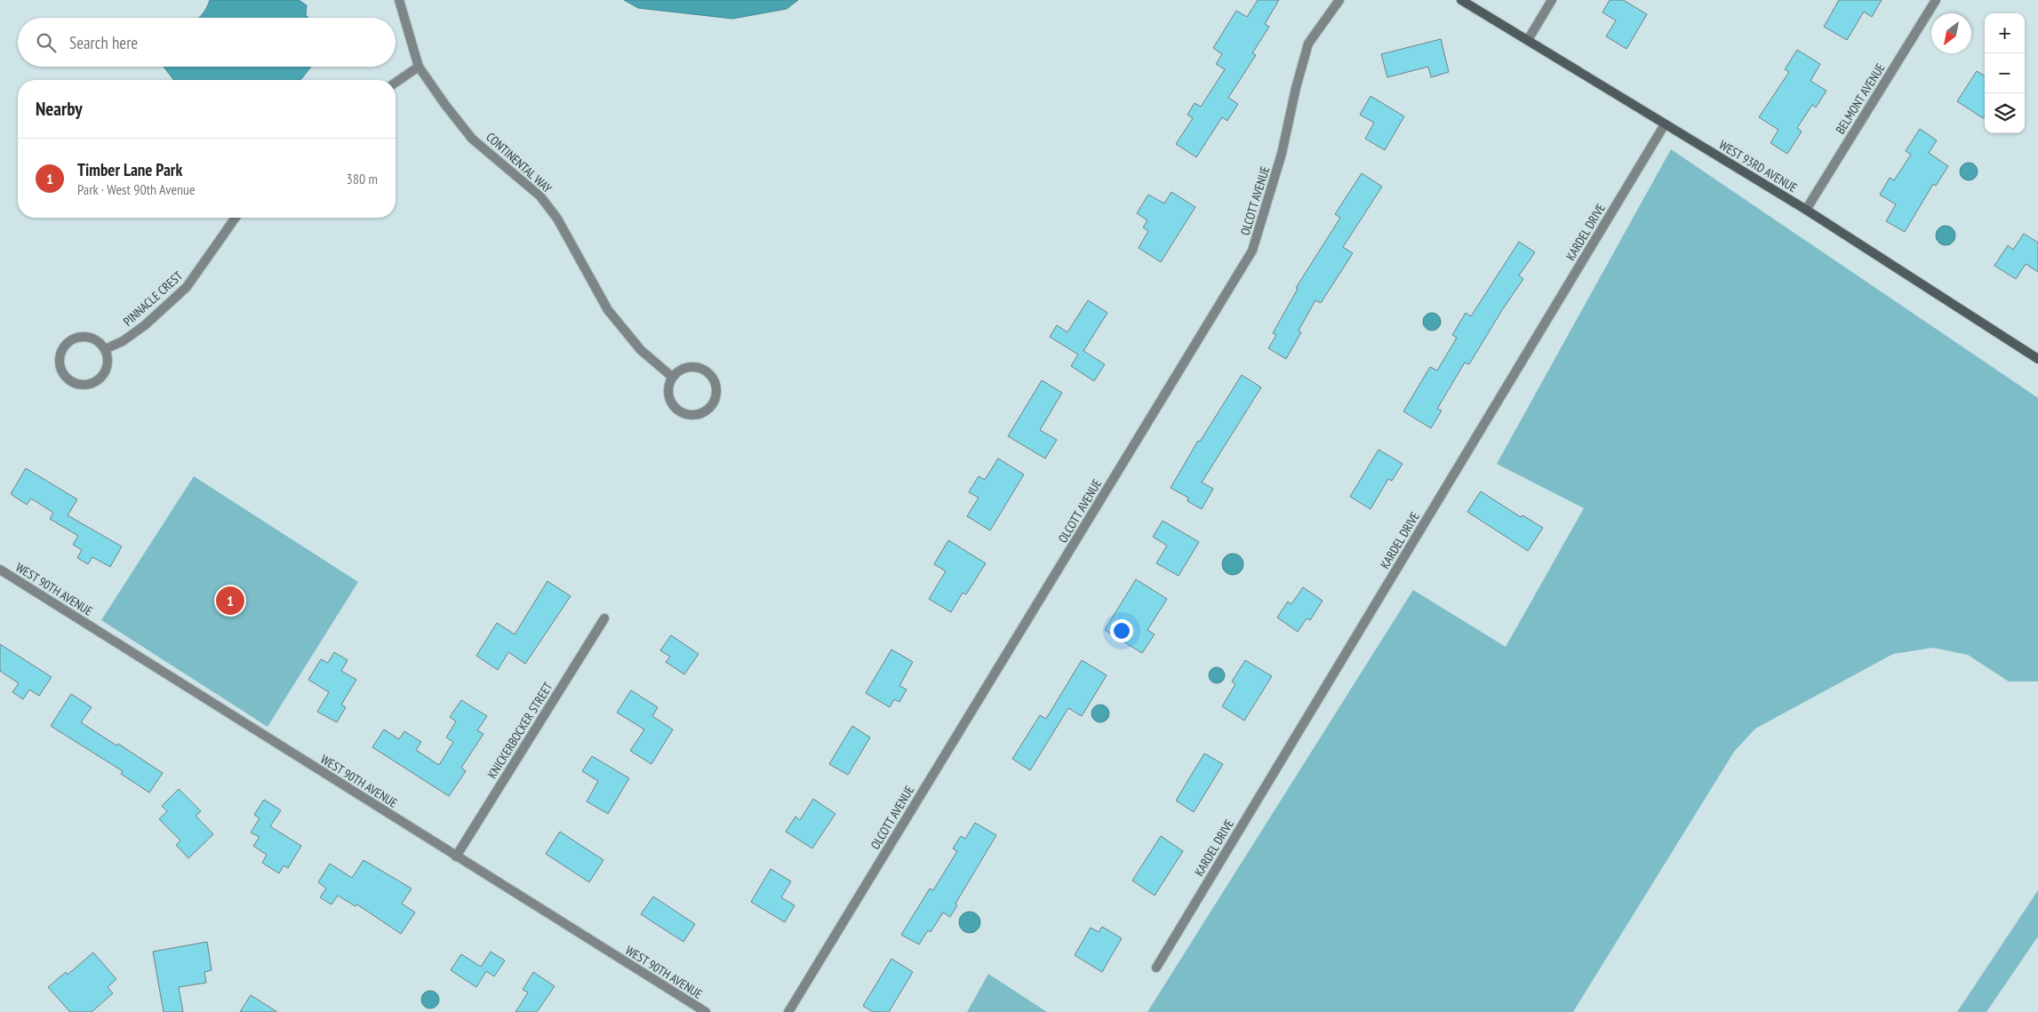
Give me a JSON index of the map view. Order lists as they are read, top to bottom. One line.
{"streets":{"street":["BELMONT AVENUE","CONTINENTAL WAY","WEST 93RD AVENUE","OLCOTT AVENUE","KARDEL DRIVE","PINNACLE CREST","WEST 90TH AVENUE","KNICKERBOCKER STREET"]},"crossings":[["BELMONT AVENUE","WEST 93RD AVENUE"],["WEST 93RD AVENUE","KARDEL DRIVE"],["WEST 90TH AVENUE","KNICKERBOCKER STREET"]],"north":"bottom left","page":{"map_buttons":["+","−"],"search":"Search here","heading":"Nearby","list":[{"mark":"1","name":"Timber Lane Park","note":"Park · West 90th Avenue","value":"380 m"}],"pins":"1"}}
